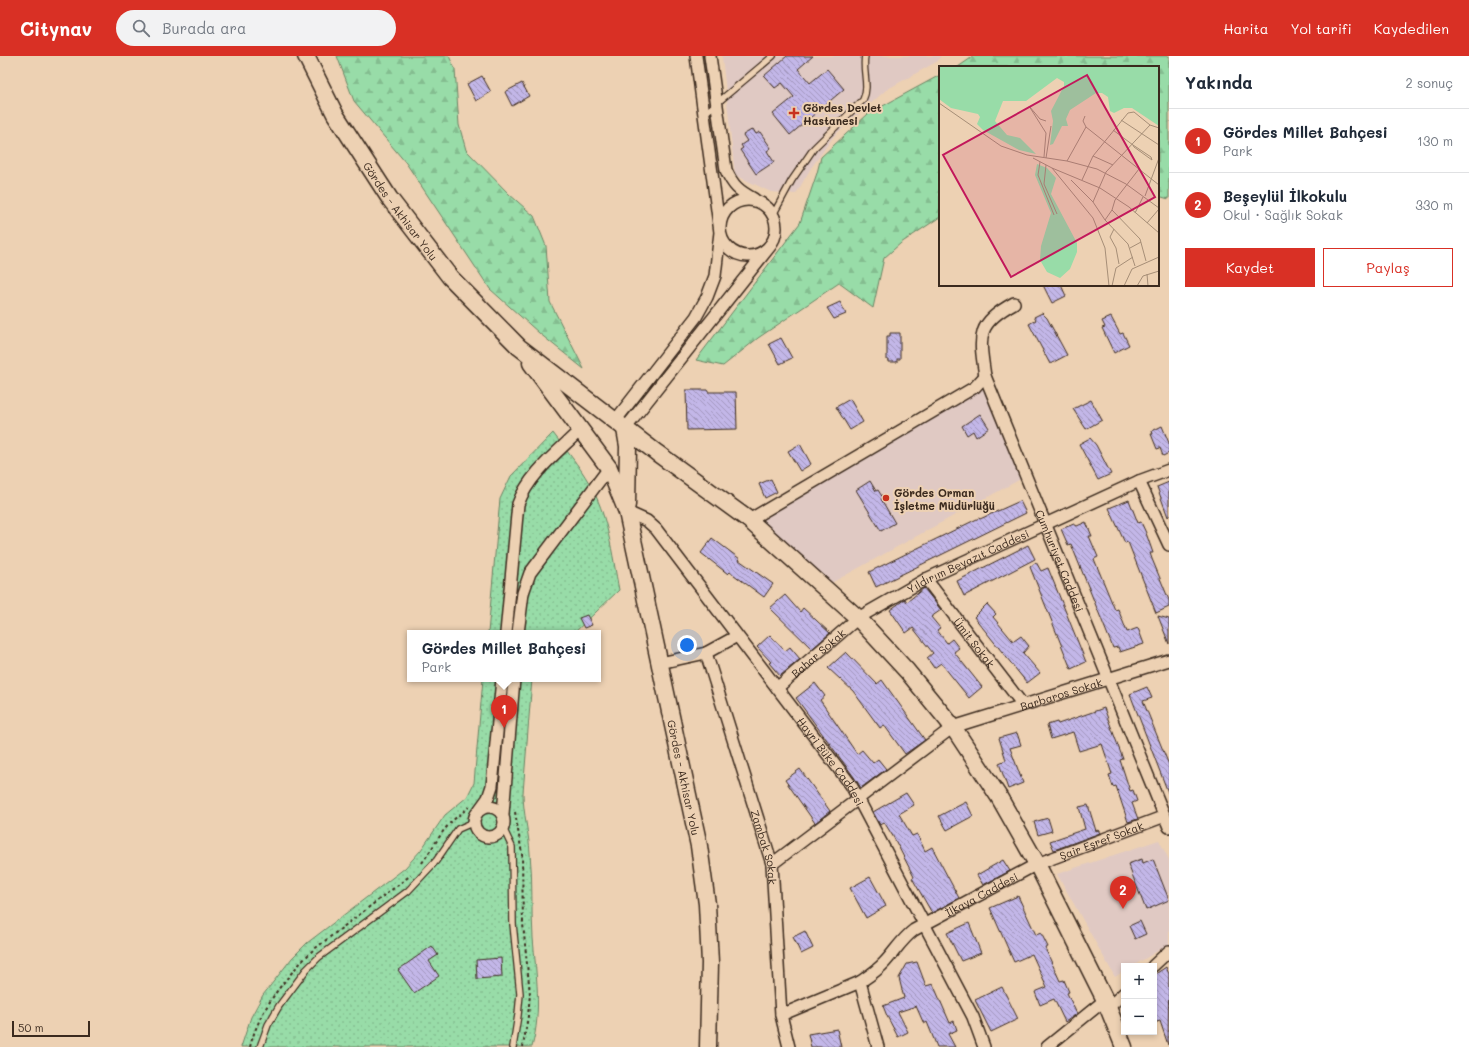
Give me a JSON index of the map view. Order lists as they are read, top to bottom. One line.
{"streets":{"main road":["Gördes - Akhisar Yolu"],"street":["Cumhuriyet Caddesi","Yıldırım Beyazıt Caddesi","Ümit Sokak","Bahar Sokak","Barbaros Sokak","Hayri Büke Caddesi","Şair Eşref Sokak","Zambak Sokak","İlkaya Caddesi"]},"crossings":[["Gördes - Akhisar Yolu","Yıldırım Beyazıt Caddesi"],["Gördes - Akhisar Yolu","Bahar Sokak"],["Gördes - Akhisar Yolu","Barbaros Sokak"],["Gördes - Akhisar Yolu","Hayri Büke Caddesi"],["Gördes - Akhisar Yolu","Şair Eşref Sokak"],["Gördes - Akhisar Yolu","İlkaya Caddesi"],["Cumhuriyet Caddesi","Yıldırım Beyazıt Caddesi"],["Cumhuriyet Caddesi","Barbaros Sokak"],["Cumhuriyet Caddesi","Şair Eşref Sokak"],["Yıldırım Beyazıt Caddesi","Ümit Sokak"],["Yıldırım Beyazıt Caddesi","Bahar Sokak"],["Ümit Sokak","Barbaros Sokak"],["Bahar Sokak","Hayri Büke Caddesi"],["Hayri Büke Caddesi","İlkaya Caddesi"],["Şair Eşref Sokak","İlkaya Caddesi"],["Zambak Sokak","İlkaya Caddesi"]],"places":{"health":["Gördes Devlet Hastanesi"],"other":["Gördes Orman İşletme Müdürlüğü"]},"scale_bar":"50 m","page":{"header":"Citynav","search":"Burada ara","nav":["Harita","Yol tarifi","Kaydedilen"],"heading":["Yakında","2 sonuç"],"list":[{"mark":"1","name":"Gördes Millet Bahçesi","note":"Park","value":"130 m"},{"mark":"2","name":"Beşeylül İlkokulu","note":"Okul · Sağlık Sokak","value":"330 m"}],"buttons":["Kaydet","Paylaş"],"popup":["Gördes Millet Bahçesi","Park"],"pins":["1","2"],"map_buttons":["+","−"],"scale":"50 m"}}
